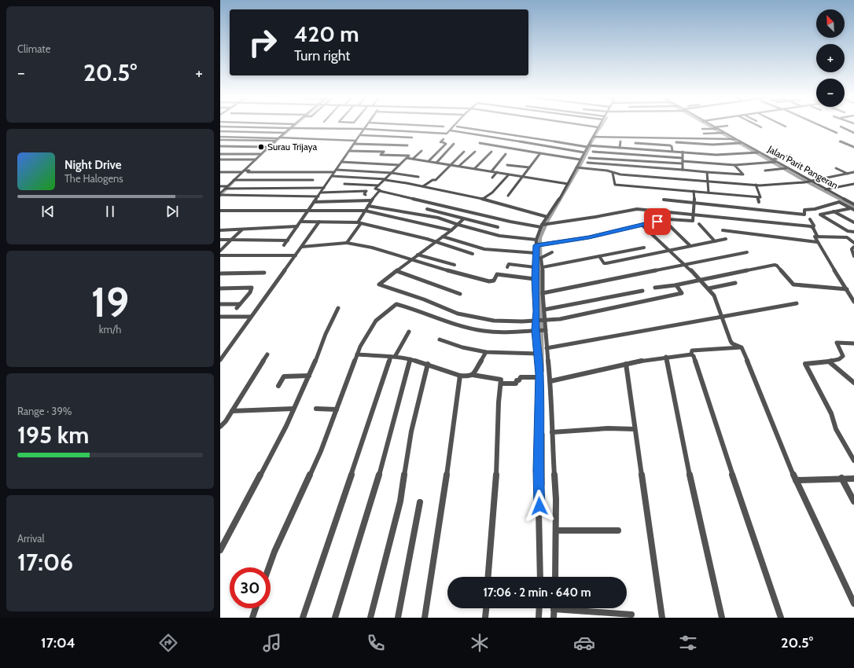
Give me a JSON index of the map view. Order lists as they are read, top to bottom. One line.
{"streets":{"street":["Jalan Parit Pangeran"]},"places":["Surau Trijaya"],"north":"top left","page":{"tile":["Climate",["19","km/h"],["Range · 39%","195 km"],["Arrival","17:06"]],"map_buttons":["+","−"],"turn":["420 m","Turn right"],"heat":["−","20.5°","+"],"song":["Night Drive","The Halogens"],"limit":"30","trip":"17:06 · 2 min · 640 m","tabs":["17:04","20.5°"]}}
